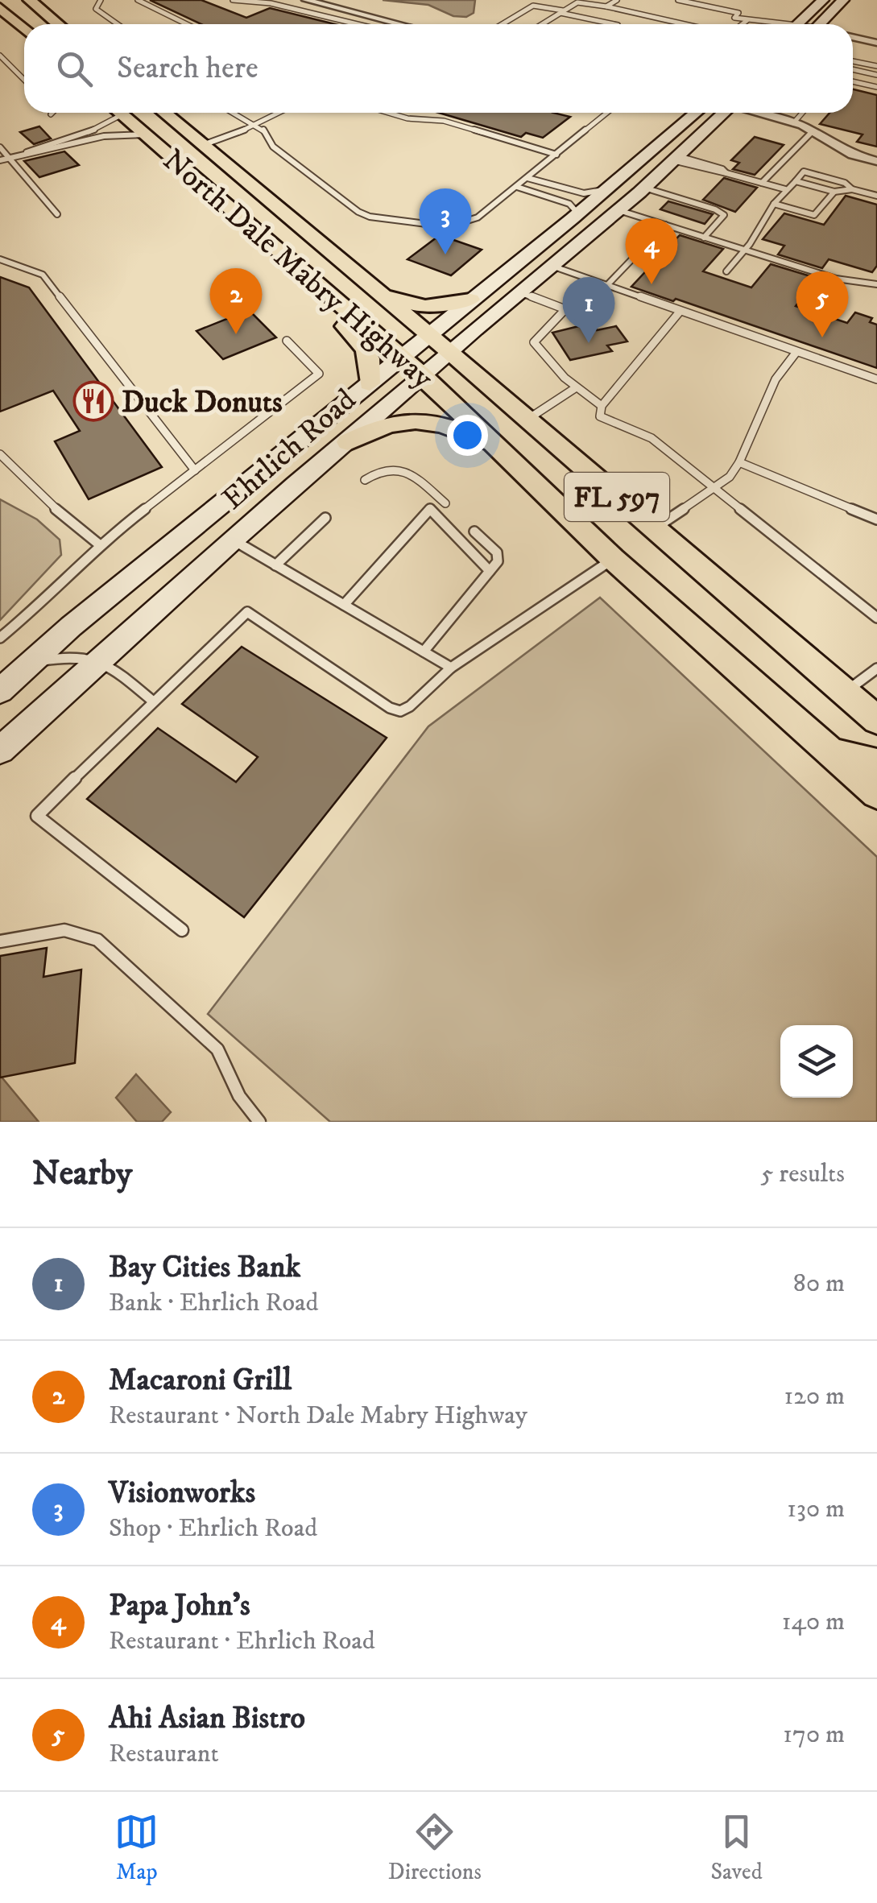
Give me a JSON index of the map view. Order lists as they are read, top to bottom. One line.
{"streets":{"main road":["North Dale Mabry Highway","Ehrlich Road","FL 597"]},"crossings":[["North Dale Mabry Highway","Ehrlich Road"]],"places":{"restaurant":["Duck Donuts"]},"page":{"search":"Search here","pins":["3","4","2","5","1"],"heading":["Nearby","5 results"],"list":[{"mark":"1","name":"Bay Cities Bank","note":"Bank · Ehrlich Road","value":"80 m"},{"mark":"2","name":"Macaroni Grill","note":"Restaurant · North Dale Mabry Highway","value":"120 m"},{"mark":"3","name":"Visionworks","note":"Shop · Ehrlich Road","value":"130 m"},{"mark":"4","name":"Papa John's","note":"Restaurant · Ehrlich Road","value":"140 m"},{"mark":"5","name":"Ahi Asian Bistro","note":"Restaurant","value":"170 m"}],"nav":["Map","Directions","Saved"]}}
